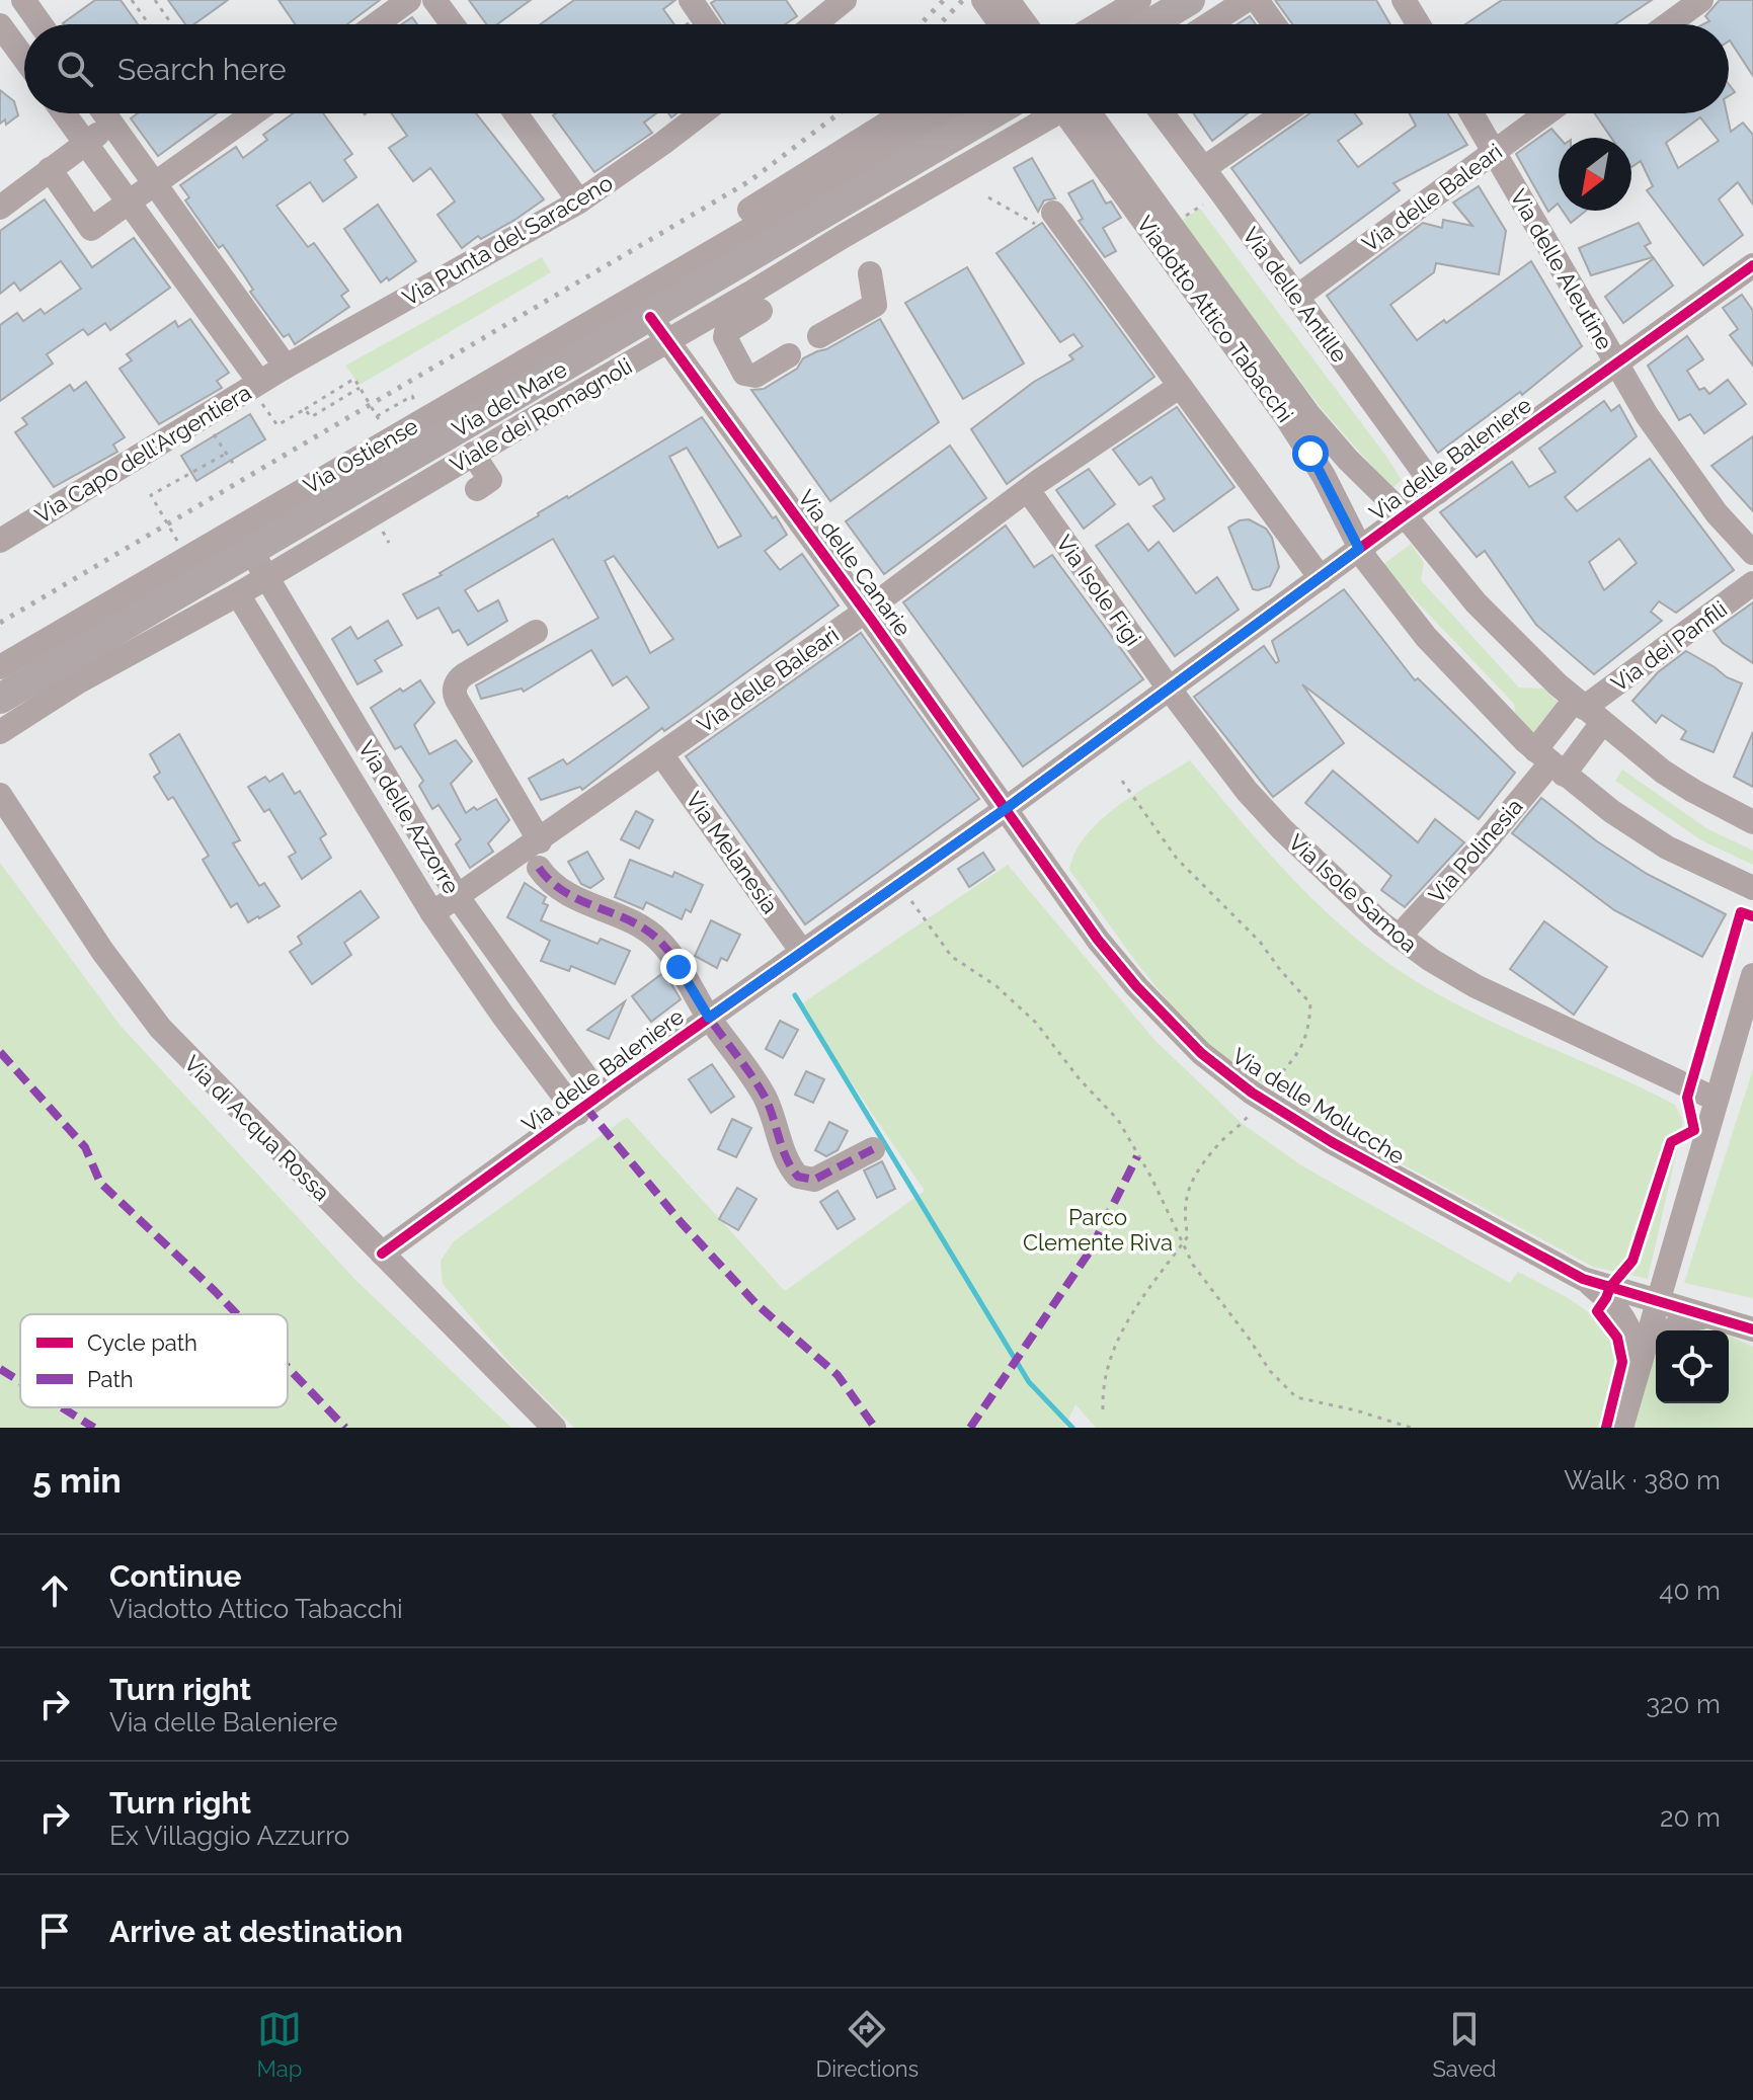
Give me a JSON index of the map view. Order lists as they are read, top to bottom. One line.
{"streets":{"main road":["Via del Mare"],"street":["Via delle Baleari","Via Punta del Saraceno","Via delle Aleutine","Via delle Antille","Viadotto Attico Tabacchi","Viale dei Romagnoli","Via Capo dell'Argentiera","Via Ostiense","Via delle Baleniere","Via delle Canarie","Via Isole Figi","Via dei Panfili","Via delle Azzorre","Via Polinesia","Via Melanesia","Via Isole Samoa","Via delle Molucche","Via di Acqua Rossa"]},"crossings":[["Via delle Baleari","Via delle Aleutine"],["Via delle Baleari","Via delle Antille"],["Via delle Baleari","Via delle Canarie"],["Via delle Baleari","Via Isole Figi"],["Via delle Baleari","Via delle Azzorre"],["Via delle Baleari","Via Melanesia"],["Via Punta del Saraceno","Via Capo dell'Argentiera"],["Via delle Aleutine","Via delle Baleniere"],["Via delle Antille","Via delle Baleniere"],["Viadotto Attico Tabacchi","Via delle Baleniere"],["Viadotto Attico Tabacchi","Via dei Panfili"],["Viadotto Attico Tabacchi","Via Polinesia"],["Via del Mare","Viale dei Romagnoli"],["Via del Mare","Via Ostiense"],["Via del Mare","Via delle Canarie"],["Via del Mare","Via delle Azzorre"],["Viale dei Romagnoli","Via Ostiense"],["Viale dei Romagnoli","Via delle Canarie"],["Viale dei Romagnoli","Via delle Azzorre"],["Via Ostiense","Via delle Azzorre"],["Via delle Baleniere","Via delle Canarie"],["Via delle Baleniere","Via Isole Figi"],["Via delle Baleniere","Via delle Azzorre"],["Via delle Baleniere","Via Melanesia"],["Via delle Baleniere","Via Isole Samoa"],["Via delle Baleniere","Via delle Molucche"],["Via delle Baleniere","Via di Acqua Rossa"],["Via delle Canarie","Via delle Molucche"],["Via Isole Figi","Via Isole Samoa"],["Via Polinesia","Via Isole Samoa"]],"parks":["Parco Clemente Riva"],"legend":["Cycle path","Path"],"north":"bottom left","page":{"search":"Search here","heading":["5 min","Walk · 380 m"],"list":[["Continue","Viadotto Attico Tabacchi","40 m"],["Turn right","Via delle Baleniere","320 m"],["Turn right","Ex Villaggio Azzurro","20 m"],"Arrive at destination"],"nav":["Map","Directions","Saved"]}}
